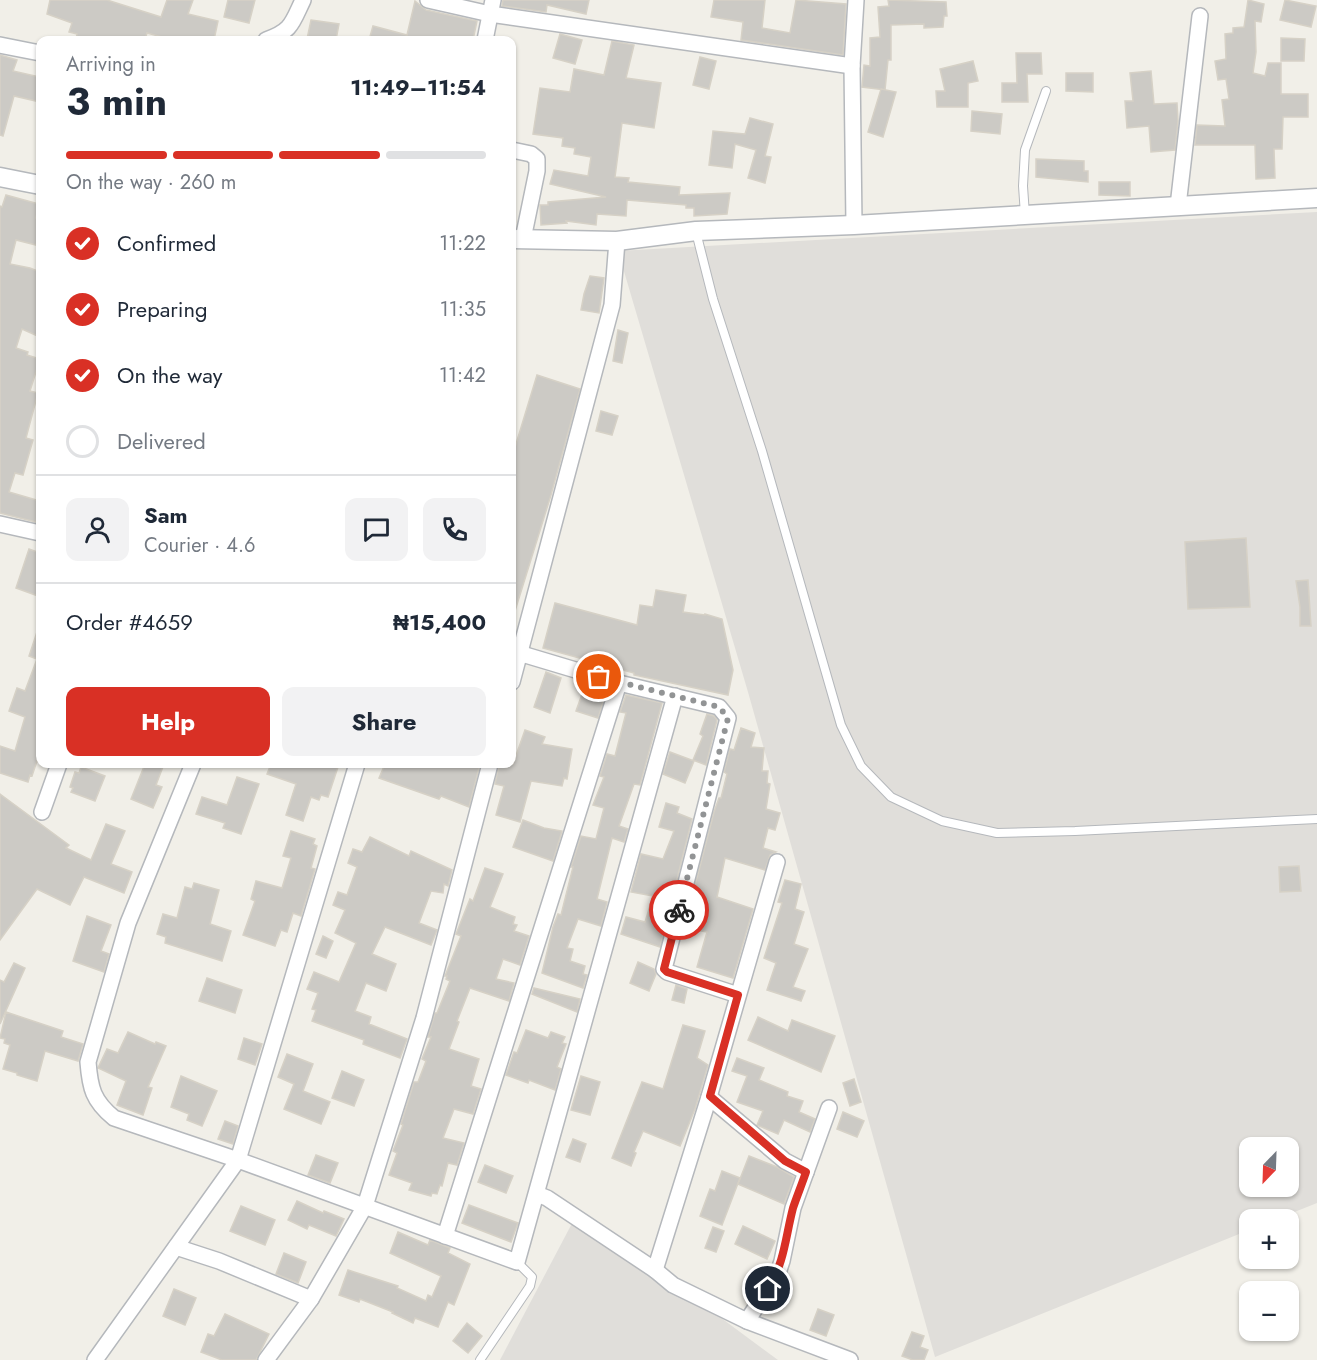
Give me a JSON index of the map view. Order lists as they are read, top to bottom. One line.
{"north":"bottom left","page":{"heading":["3 min","Arriving in","11:49–11:54"],"panel":["Sam","Courier · 4.6","Order #4659","₦15,400"],"bar":"On the way · 260 m","list":[["Confirmed","11:22"],["Preparing","11:35"],["On the way","11:42"],"Delivered"],"buttons":["Help","Share"],"map_buttons":["+","−"]}}
